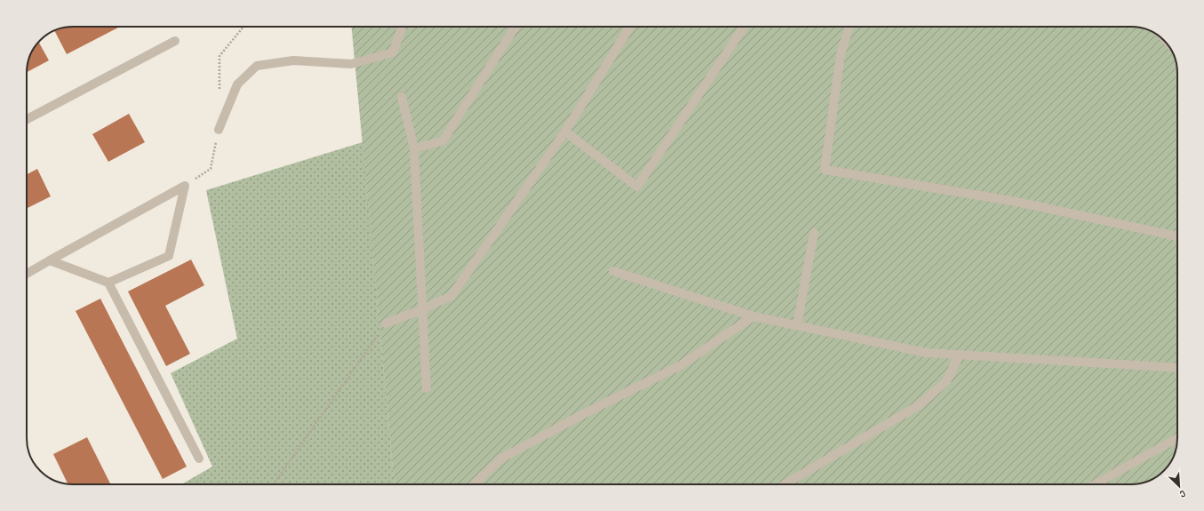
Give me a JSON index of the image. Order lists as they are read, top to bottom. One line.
{"north":"bottom right"}
